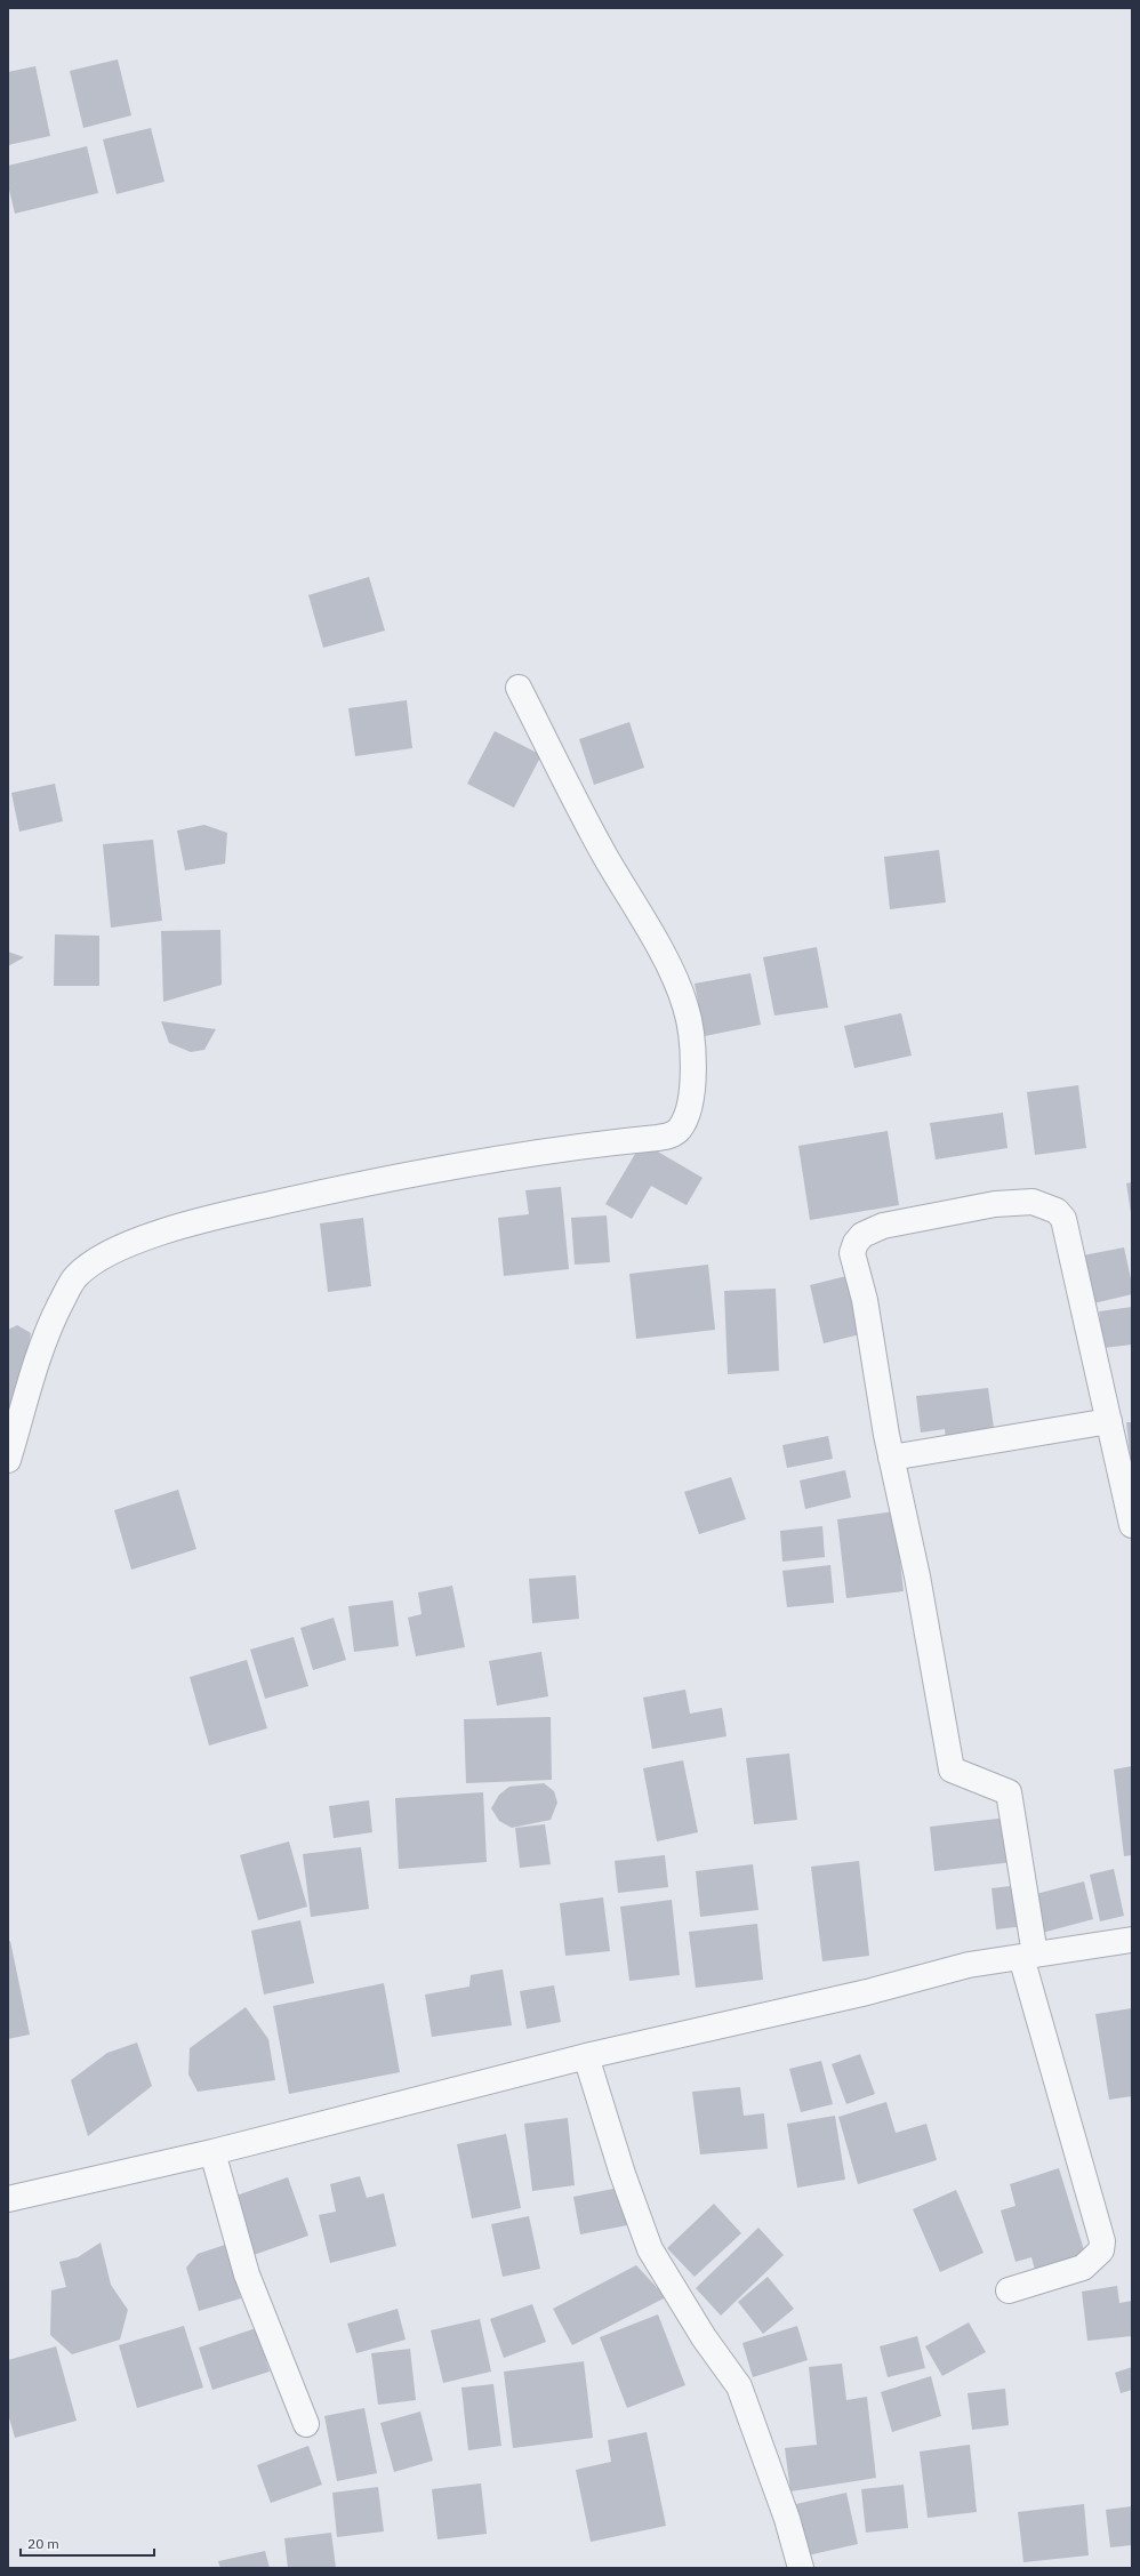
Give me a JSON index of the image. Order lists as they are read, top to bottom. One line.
{"scale_bar":"20 m"}
